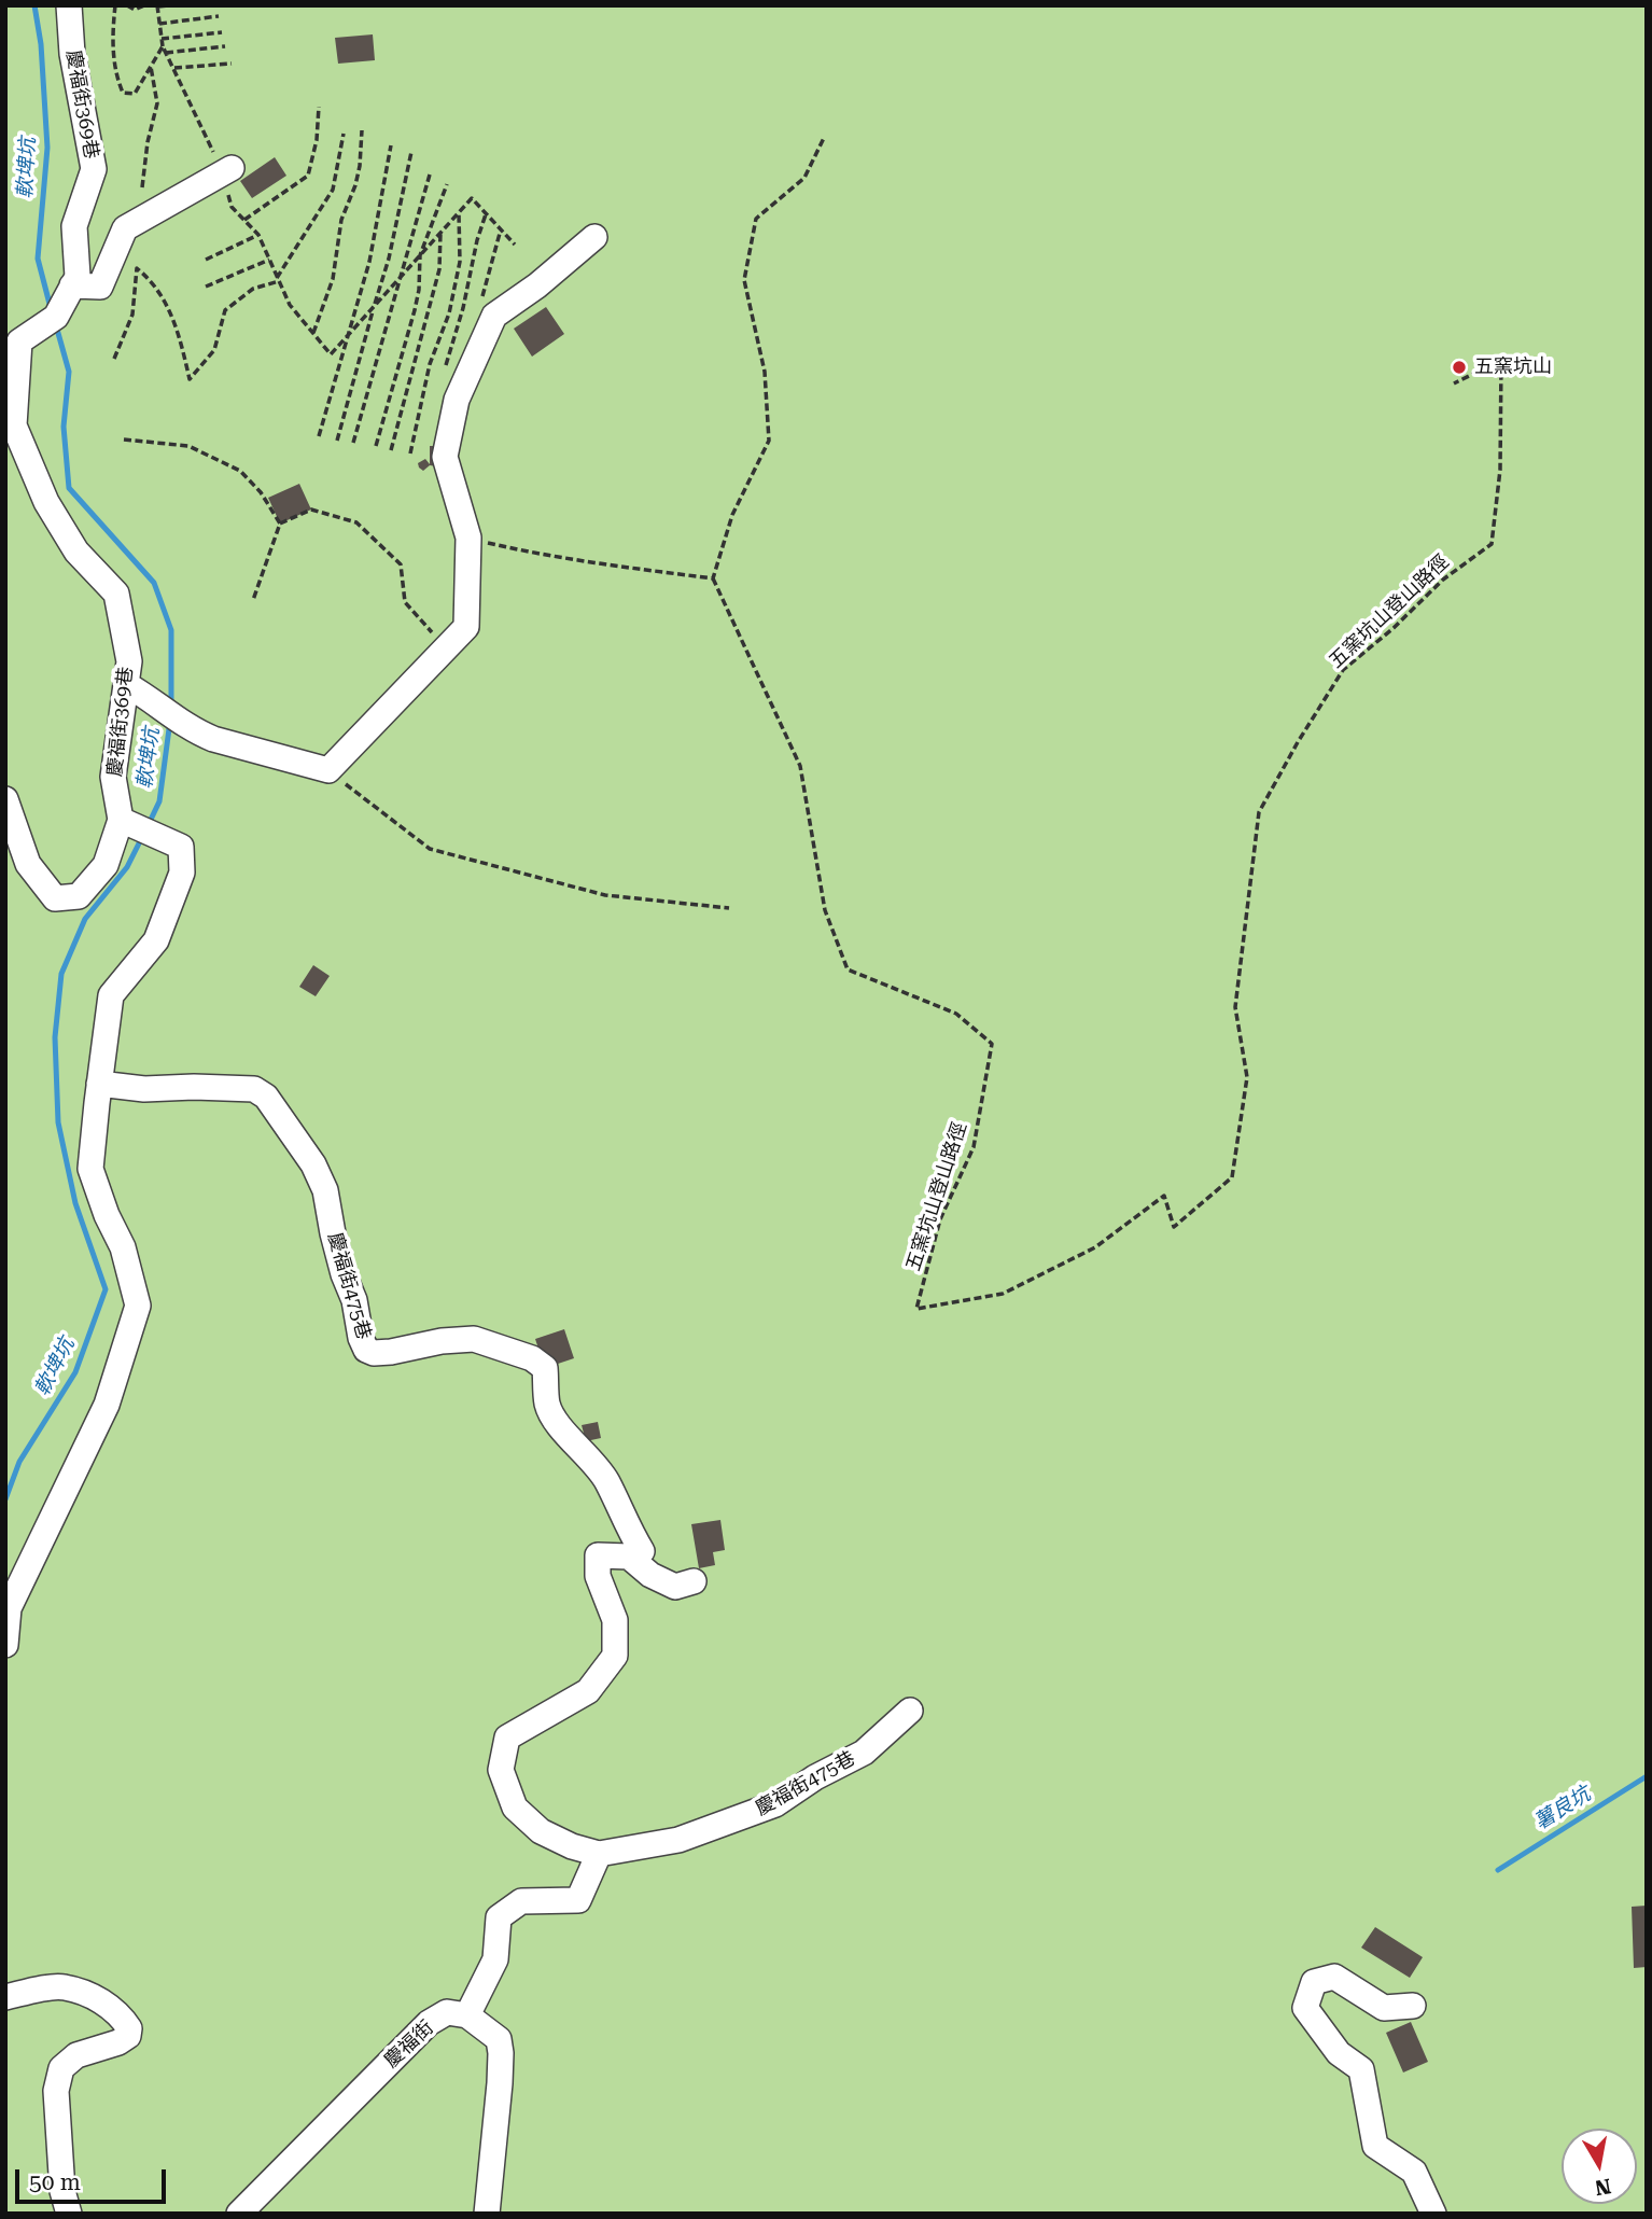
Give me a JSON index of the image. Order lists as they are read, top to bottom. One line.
{"streets":{"street":["慶福街369巷","慶福街475巷","慶福街"],"path":["五窯坑山登山路徑"]},"water":["軟埤坑","薯良坑"],"places":["五窯坑山"],"scale_bar":"50 m","north":"bottom"}
